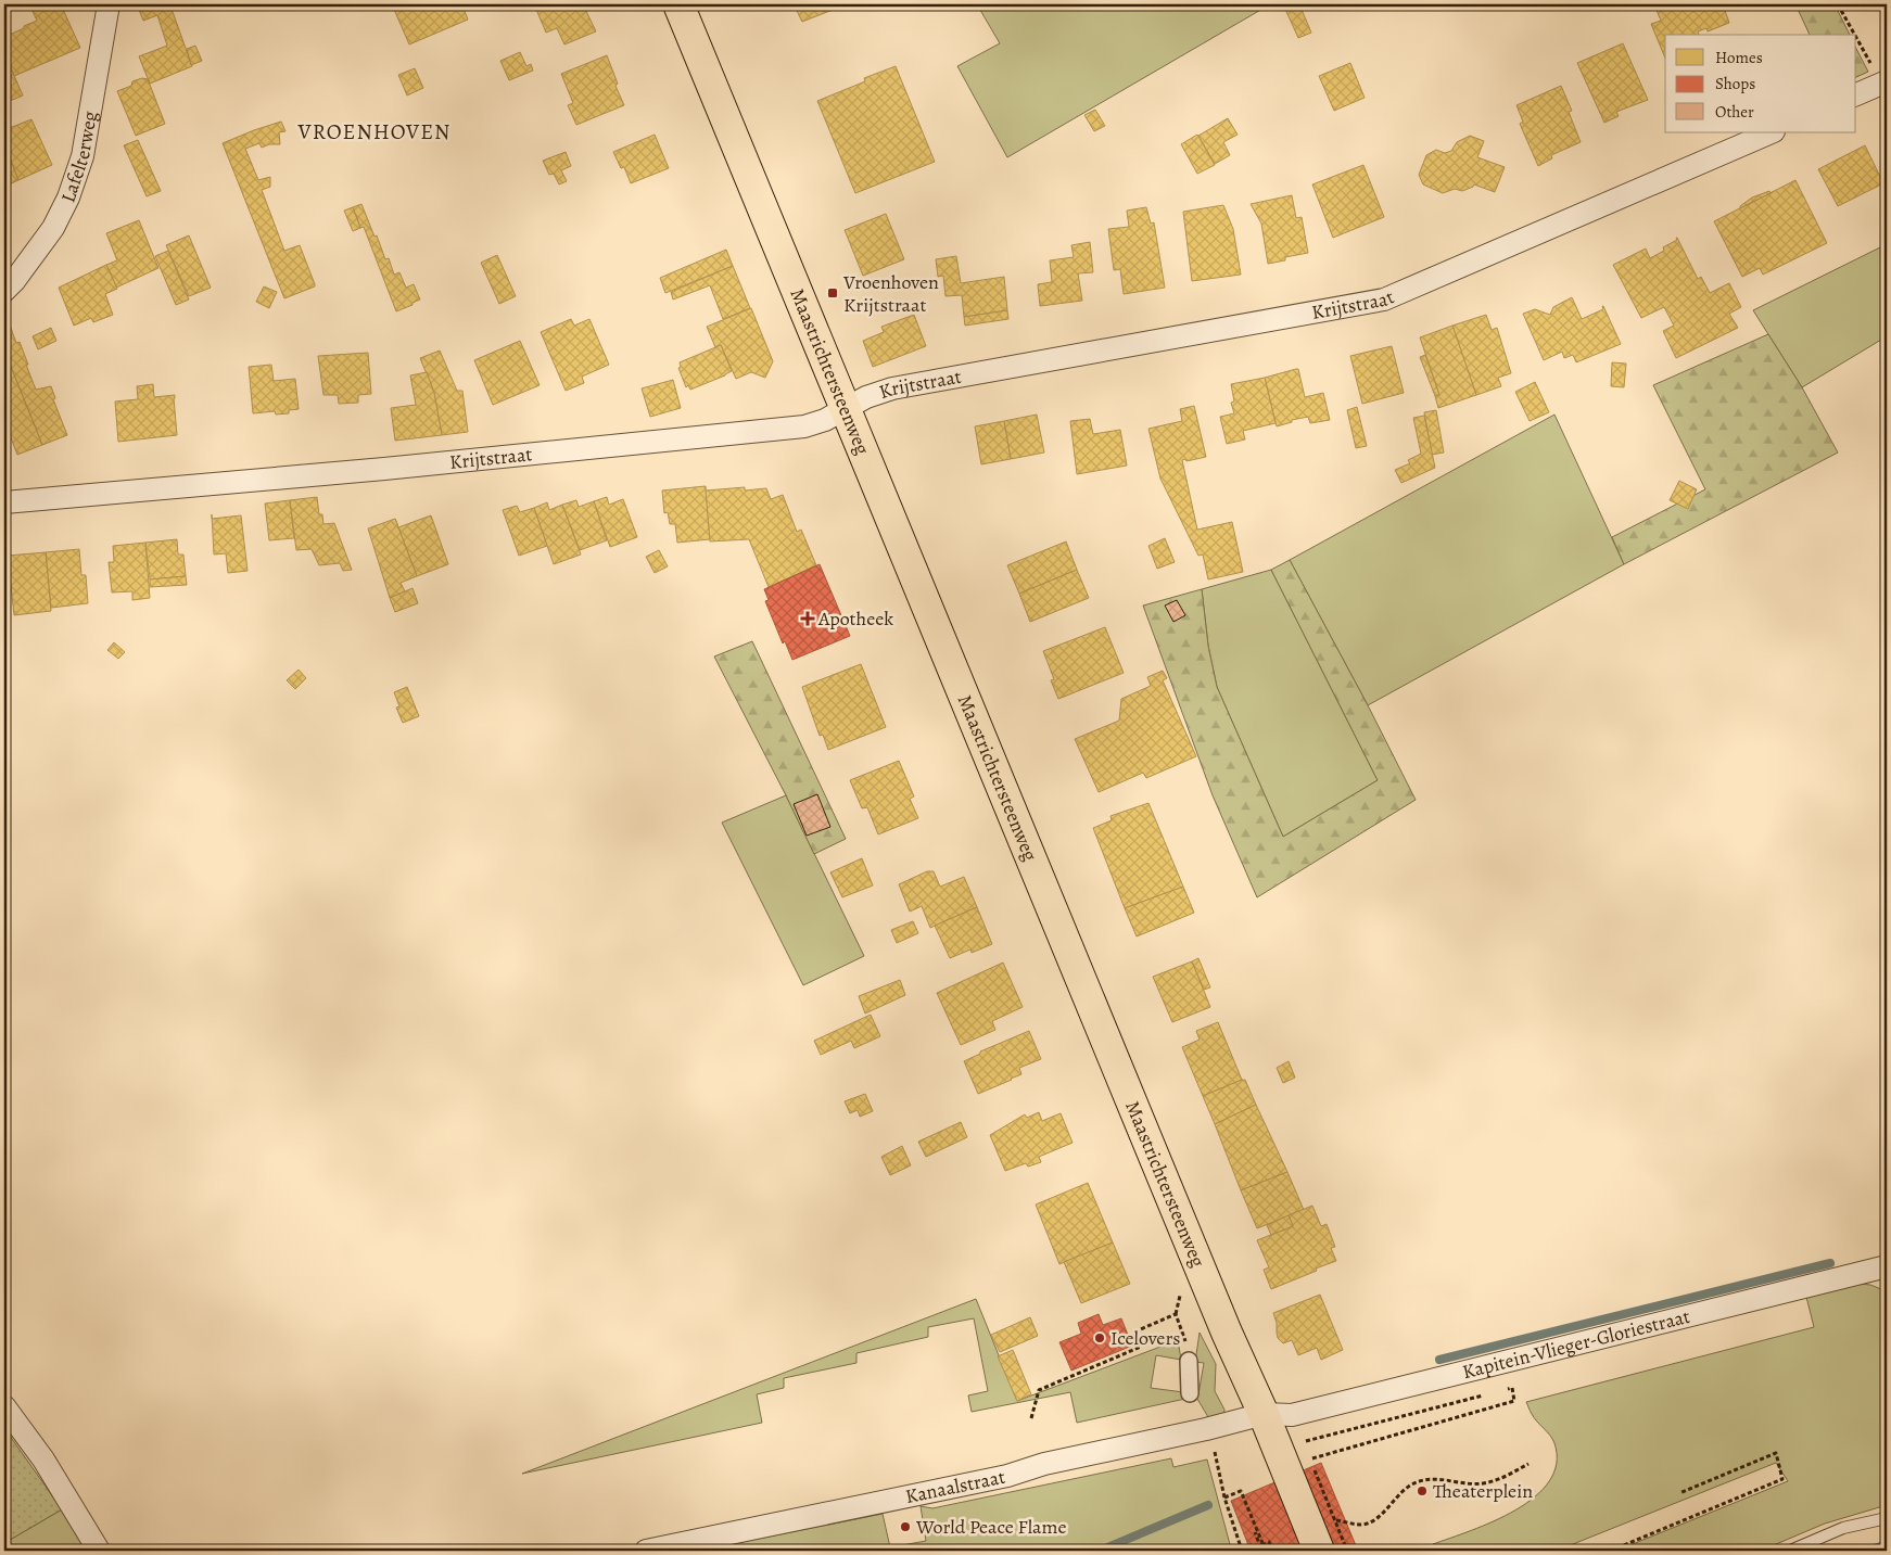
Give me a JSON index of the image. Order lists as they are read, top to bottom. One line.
{"streets":{"main road":["Maastrichtersteenweg"],"street":["Lafelterweg","Krijtstraat","Kapitein-Vlieger-Gloriestraat","Kanaalstraat"]},"crossings":[["Krijtstraat","Maastrichtersteenweg"],["Maastrichtersteenweg","Kapitein-Vlieger-Gloriestraat"],["Maastrichtersteenweg","Kanaalstraat"],["Kapitein-Vlieger-Gloriestraat","Kanaalstraat"]],"districts":["VROENHOVEN"],"places":{"transit":["Vroenhoven Krijtstraat"],"health":["Apotheek"],"other":["Icelovers","Theaterplein","World Peace Flame"]},"legend":["Homes","Shops","Other"]}
